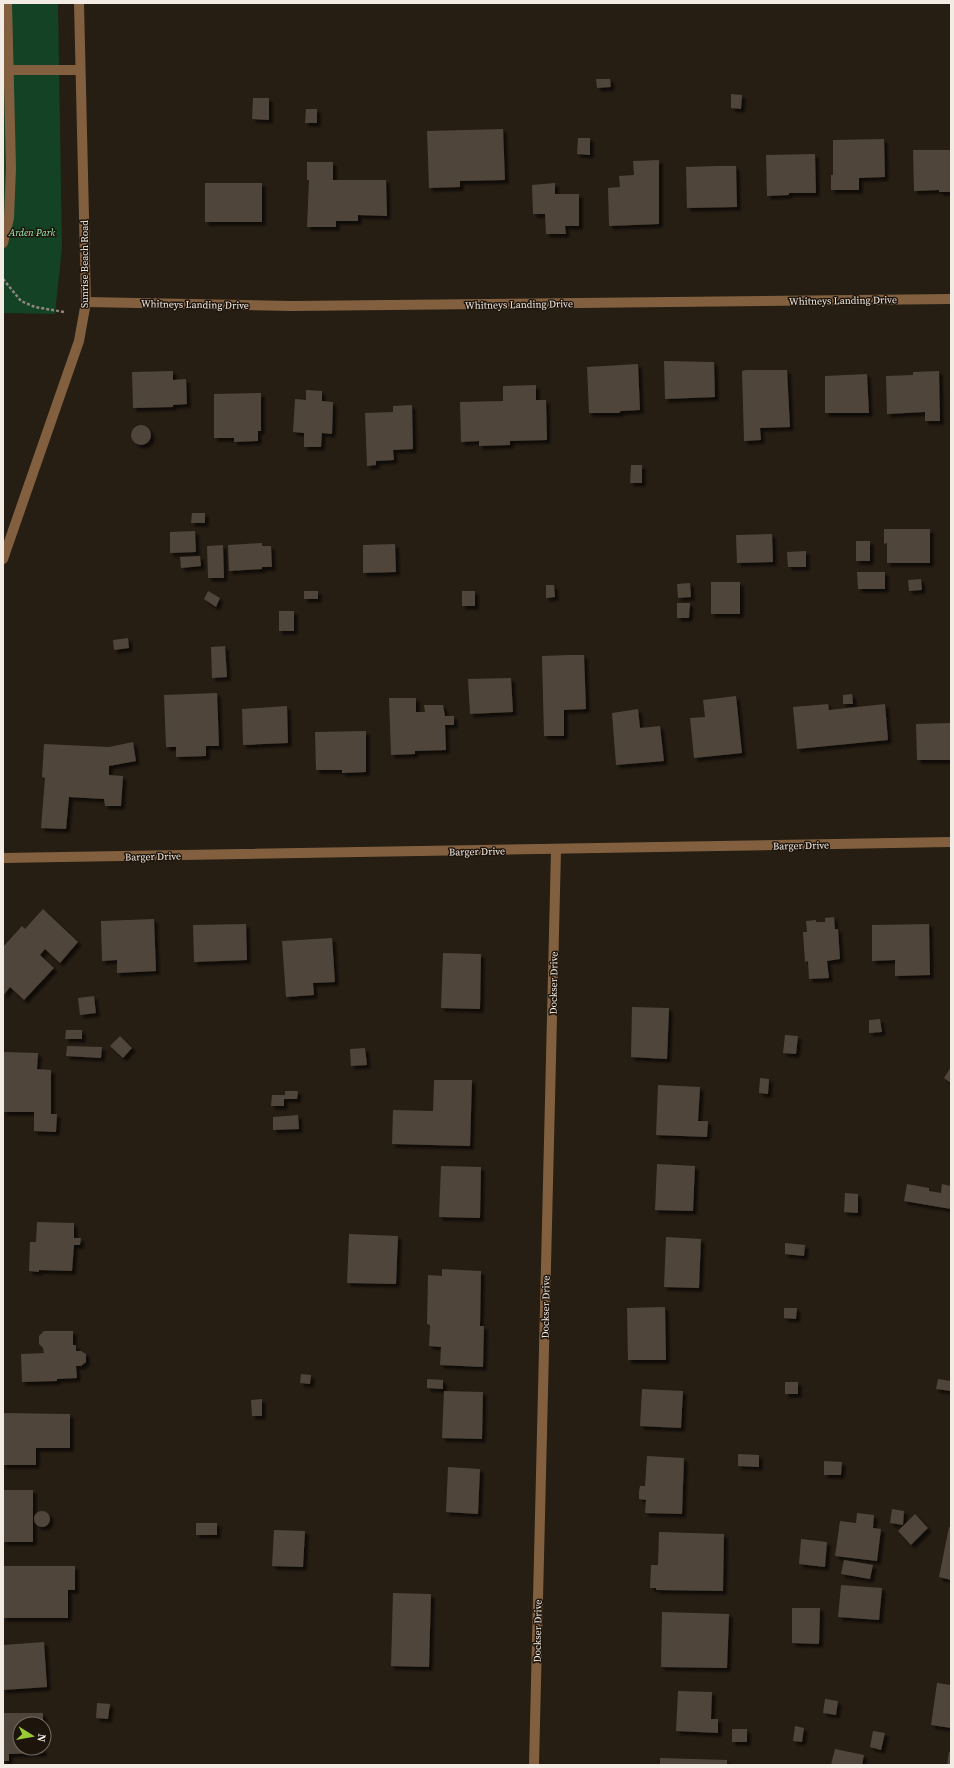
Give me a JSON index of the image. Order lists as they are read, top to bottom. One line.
{"streets":{"street":["Sunrise Beach Road","Whitneys Landing Drive","Barger Drive","Dockser Drive"]},"crossings":[["Sunrise Beach Road","Whitneys Landing Drive"],["Barger Drive","Dockser Drive"]],"parks":["Arden Park"],"north":"right"}
